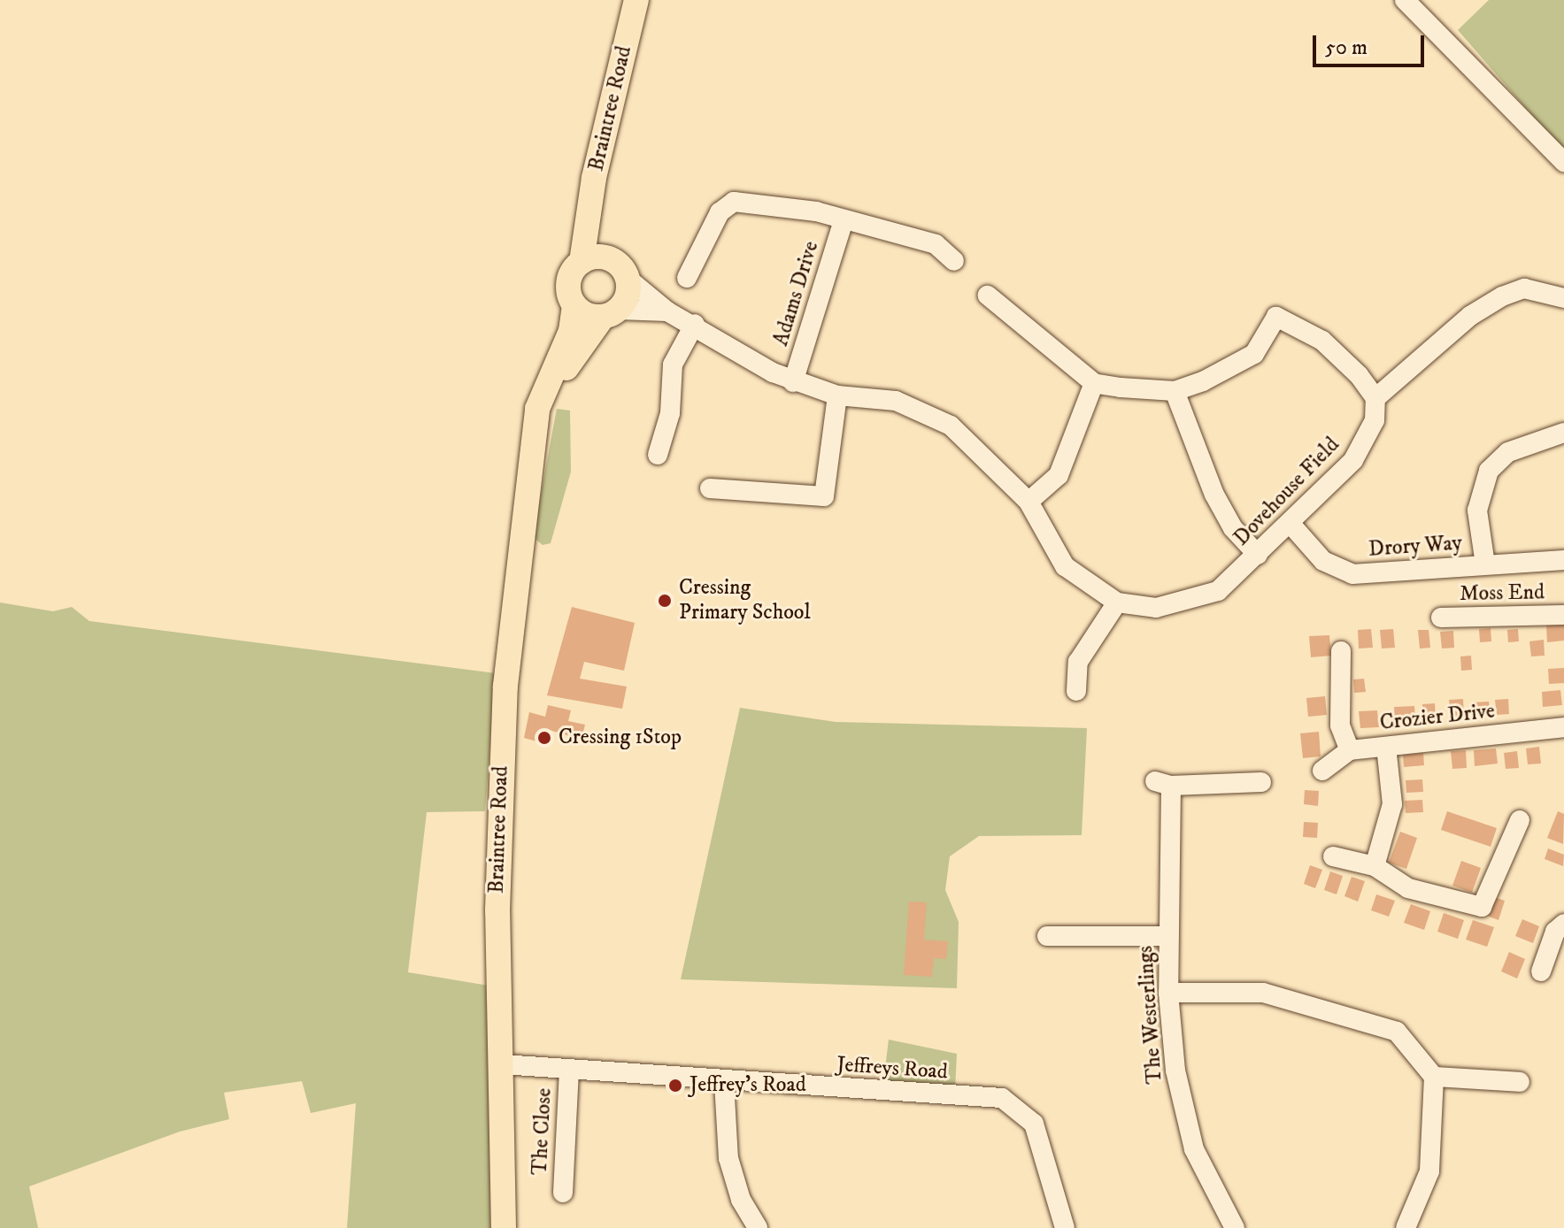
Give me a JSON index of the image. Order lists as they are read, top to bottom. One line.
{"streets":{"main road":["Braintree Road"],"street":["Adams Drive","Dovehouse Field","Drory Way","Moss End","Crozier Drive","The Westerlings","Jeffreys Road","The Close"]},"crossings":[["Braintree Road","Dovehouse Field"],["Braintree Road","Jeffreys Road"],["Adams Drive","Dovehouse Field"],["Dovehouse Field","Drory Way"],["Jeffreys Road","The Close"]],"places":["Cressing Primary School","Cressing 1Stop","Jeffrey's Road"],"scale_bar":"50 m"}
